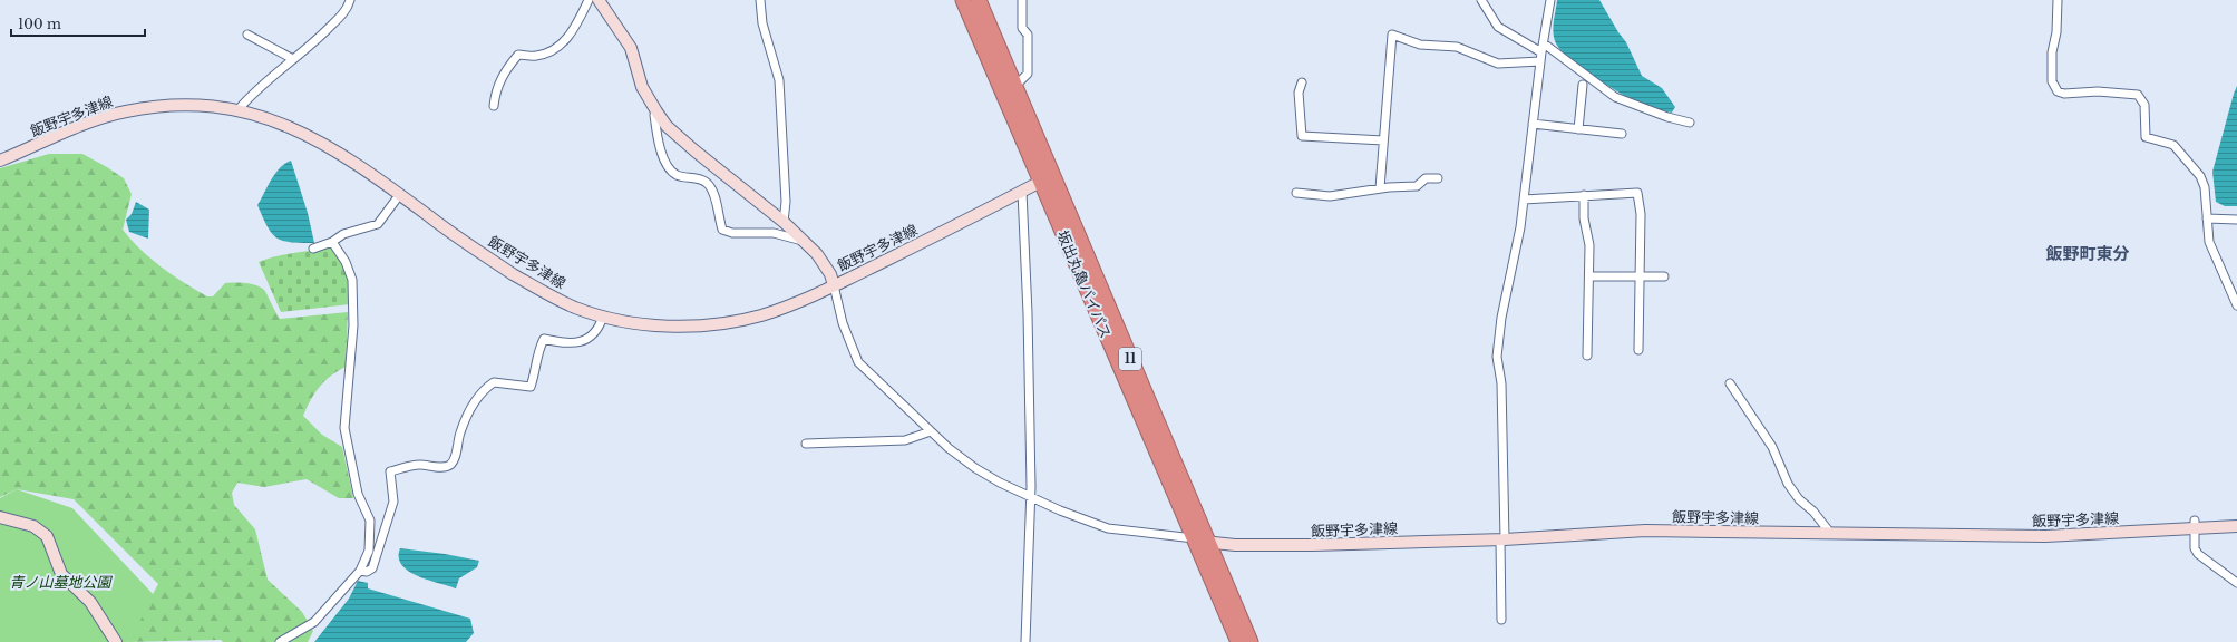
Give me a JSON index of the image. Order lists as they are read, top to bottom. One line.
{"streets":{"highway":["坂出丸亀バイパス","11"],"main road":["飯野宇多津線"]},"crossings":[["飯野宇多津線","坂出丸亀バイパス"]],"districts":["飯野町東分"],"parks":["青ノ山墓地公園"],"scale_bar":"100 m"}
